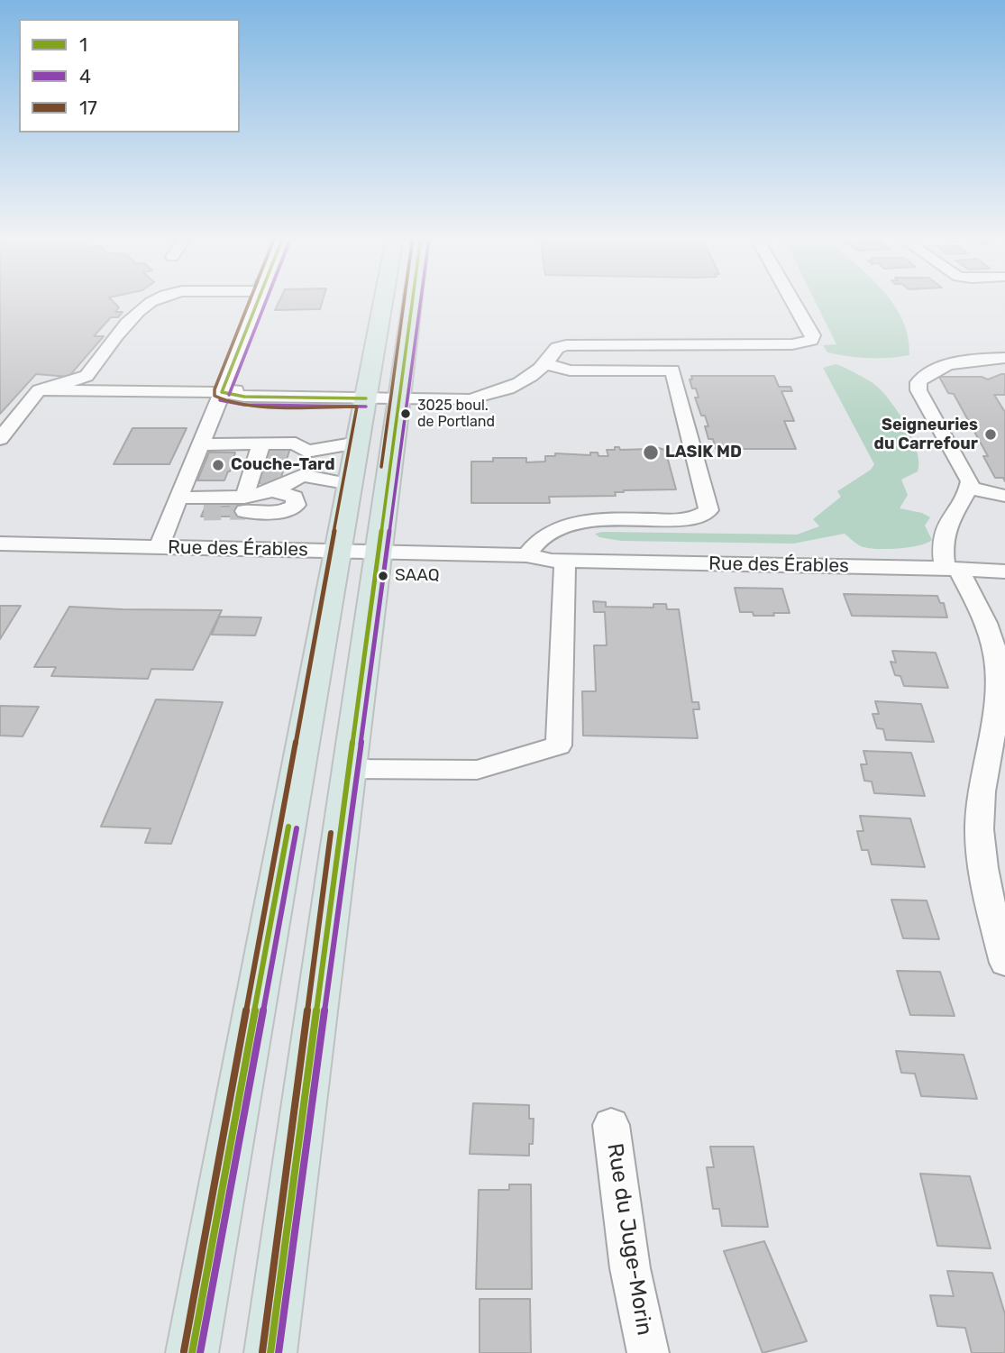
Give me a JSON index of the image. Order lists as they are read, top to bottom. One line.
{"streets":{"street":["Rue des Érables","Rue du Juge-Morin"]},"places":["3025 boul. de Portland","Seigneuries du Carrefour","LASIK MD","Couche-Tard","SAAQ"],"lines":["transit line 1","transit line 4","transit line 17"],"legend":["1","4","17"]}
